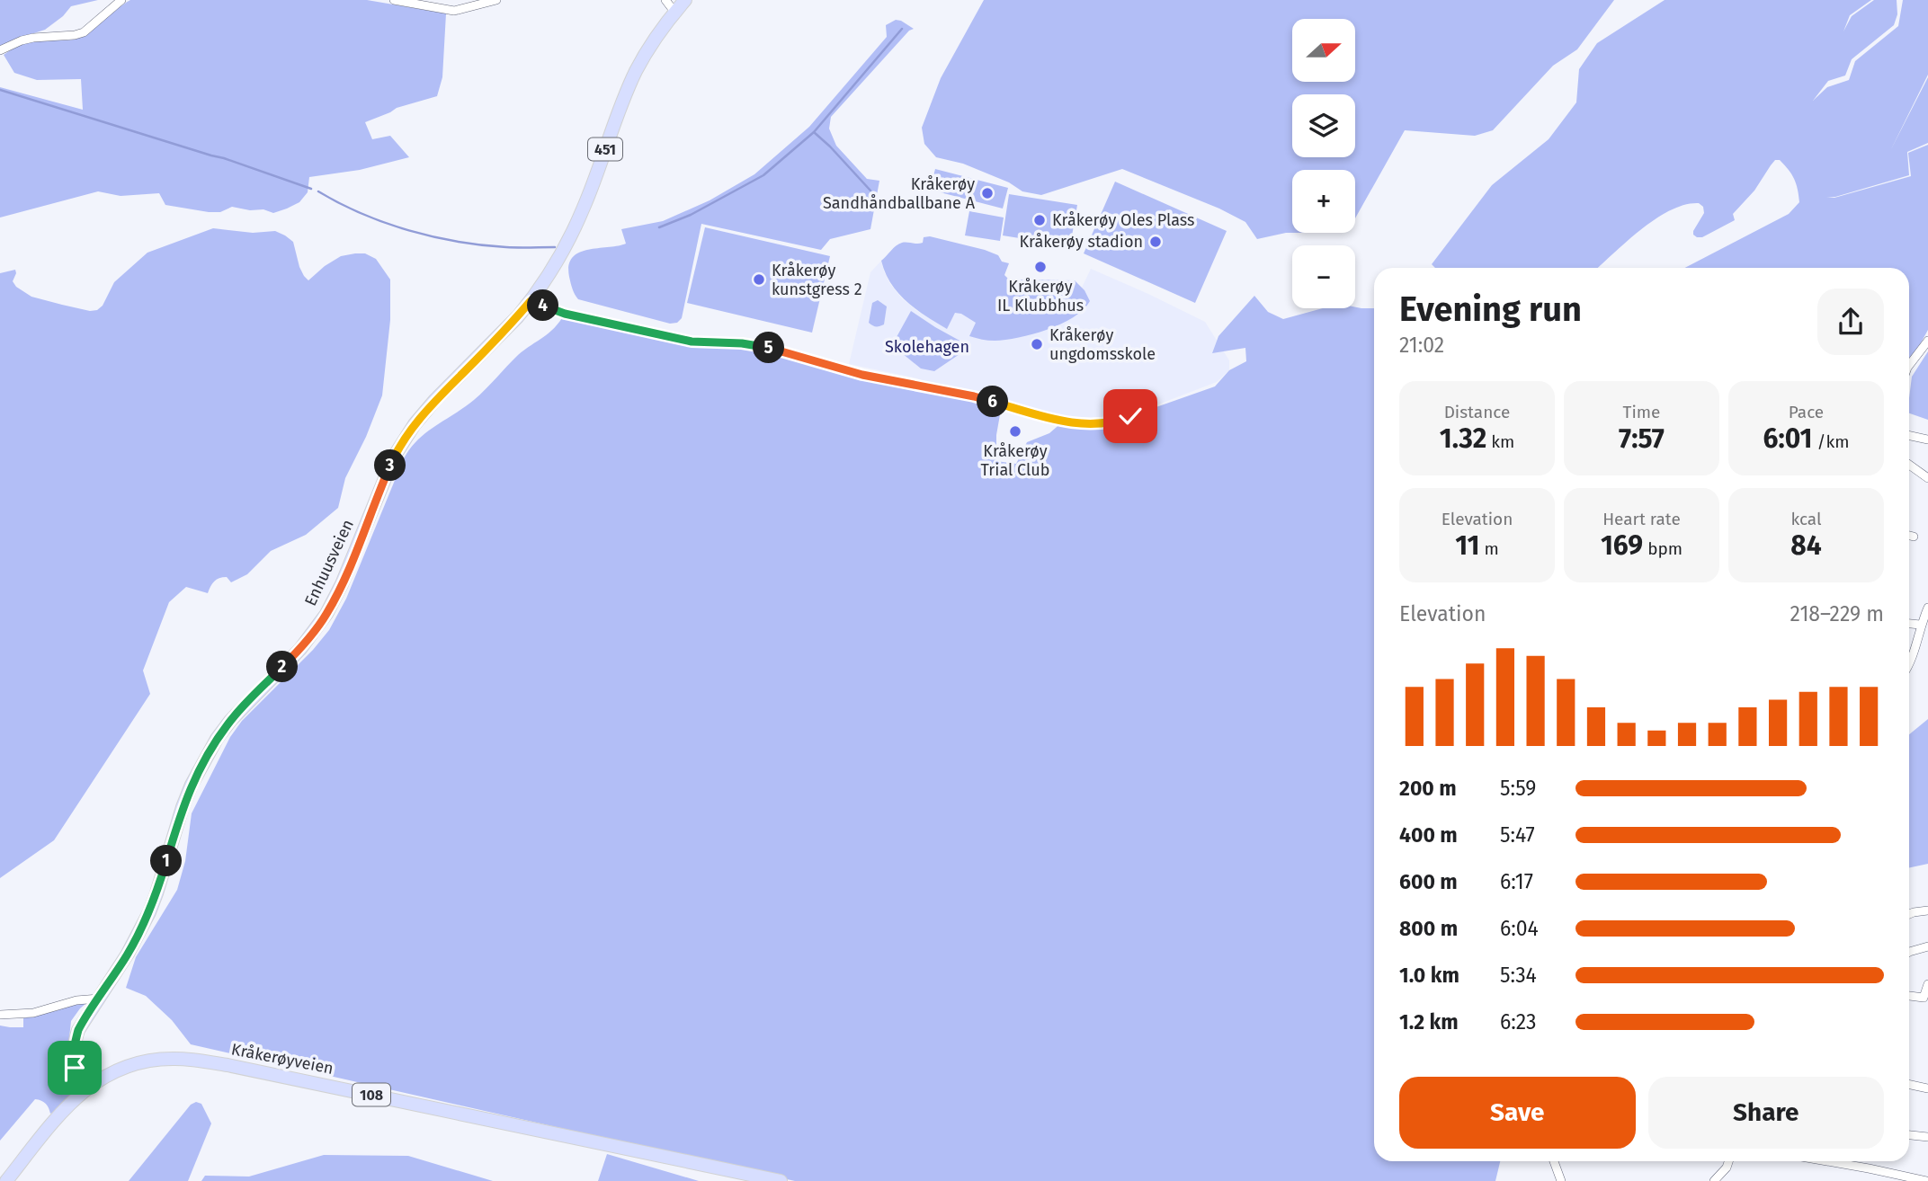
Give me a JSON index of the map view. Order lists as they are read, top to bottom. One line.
{"streets":{"main road":["451","Enhuusveien","Kråkerøyveien","108"]},"crossings":[["Enhuusveien","Kråkerøyveien"]],"parks":["Skolehagen"],"places":["Kråkerøy Sandhåndballbane A","Kråkerøy Oles Plass","Kråkerøy stadion","Kråkerøy IL Klubbhus","Kråkerøy kunstgress 2","Kråkerøy ungdomsskole","Kråkerøy Trial Club"],"north":"right","page":{"map_buttons":["+","−"],"heading":["Evening run","21:02"],"pins":["4","5","6","3","2","1"],"stats":[["Distance","1.32 km"],["Time","7:57"],["Pace","6:01 /km"],["Elevation","11 m"],["Heart rate","169 bpm"],["kcal","84"]],"chart":["Elevation","218–229 m"],"list":[{"name":"200 m","note":"5:59"},{"name":"400 m","note":"5:47"},{"name":"600 m","note":"6:17"},{"name":"800 m","note":"6:04"},{"name":"1.0 km","note":"5:34"},{"name":"1.2 km","note":"6:23"}],"buttons":["Save","Share"]}}
